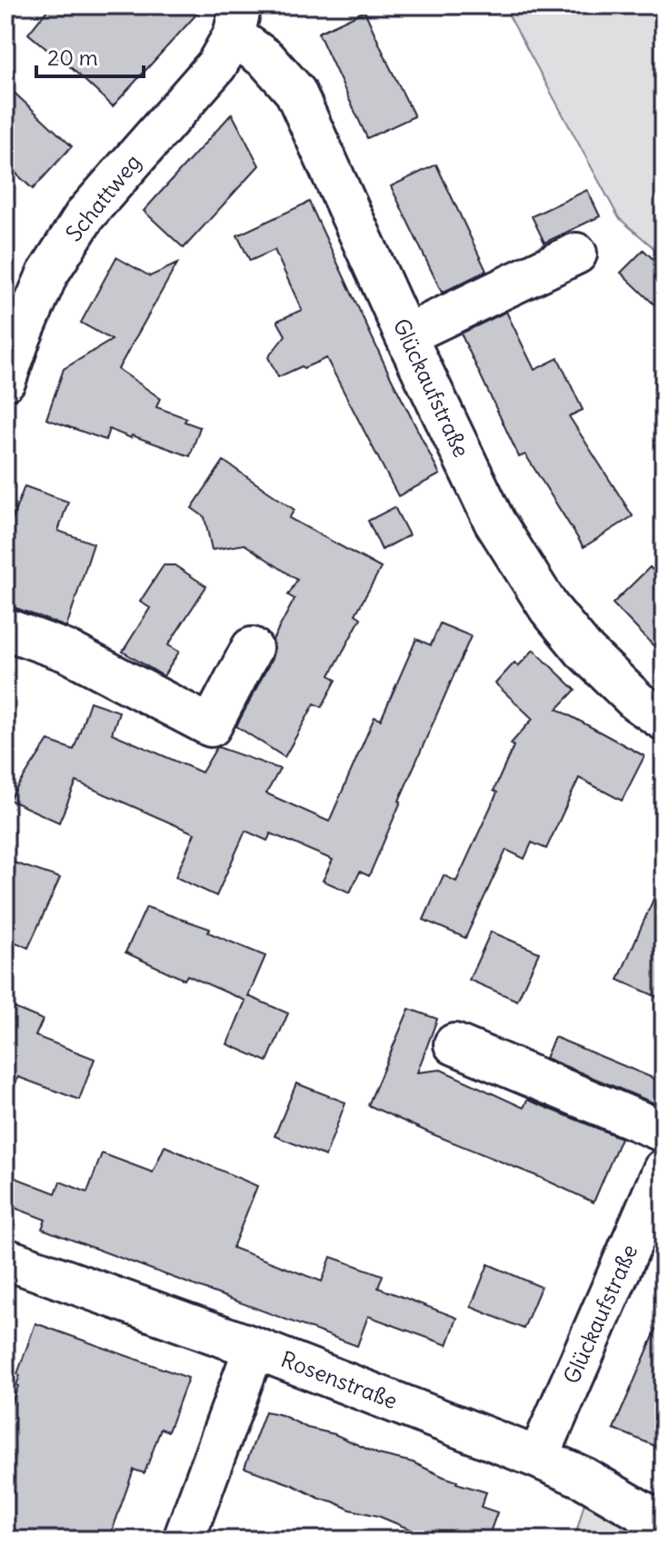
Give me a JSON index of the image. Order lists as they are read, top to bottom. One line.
{"streets":{"street":["Schattweg","Glückaufstraße","Rosenstraße"]},"crossings":[["Schattweg","Glückaufstraße"],["Glückaufstraße","Rosenstraße"]],"scale_bar":"20 m"}
